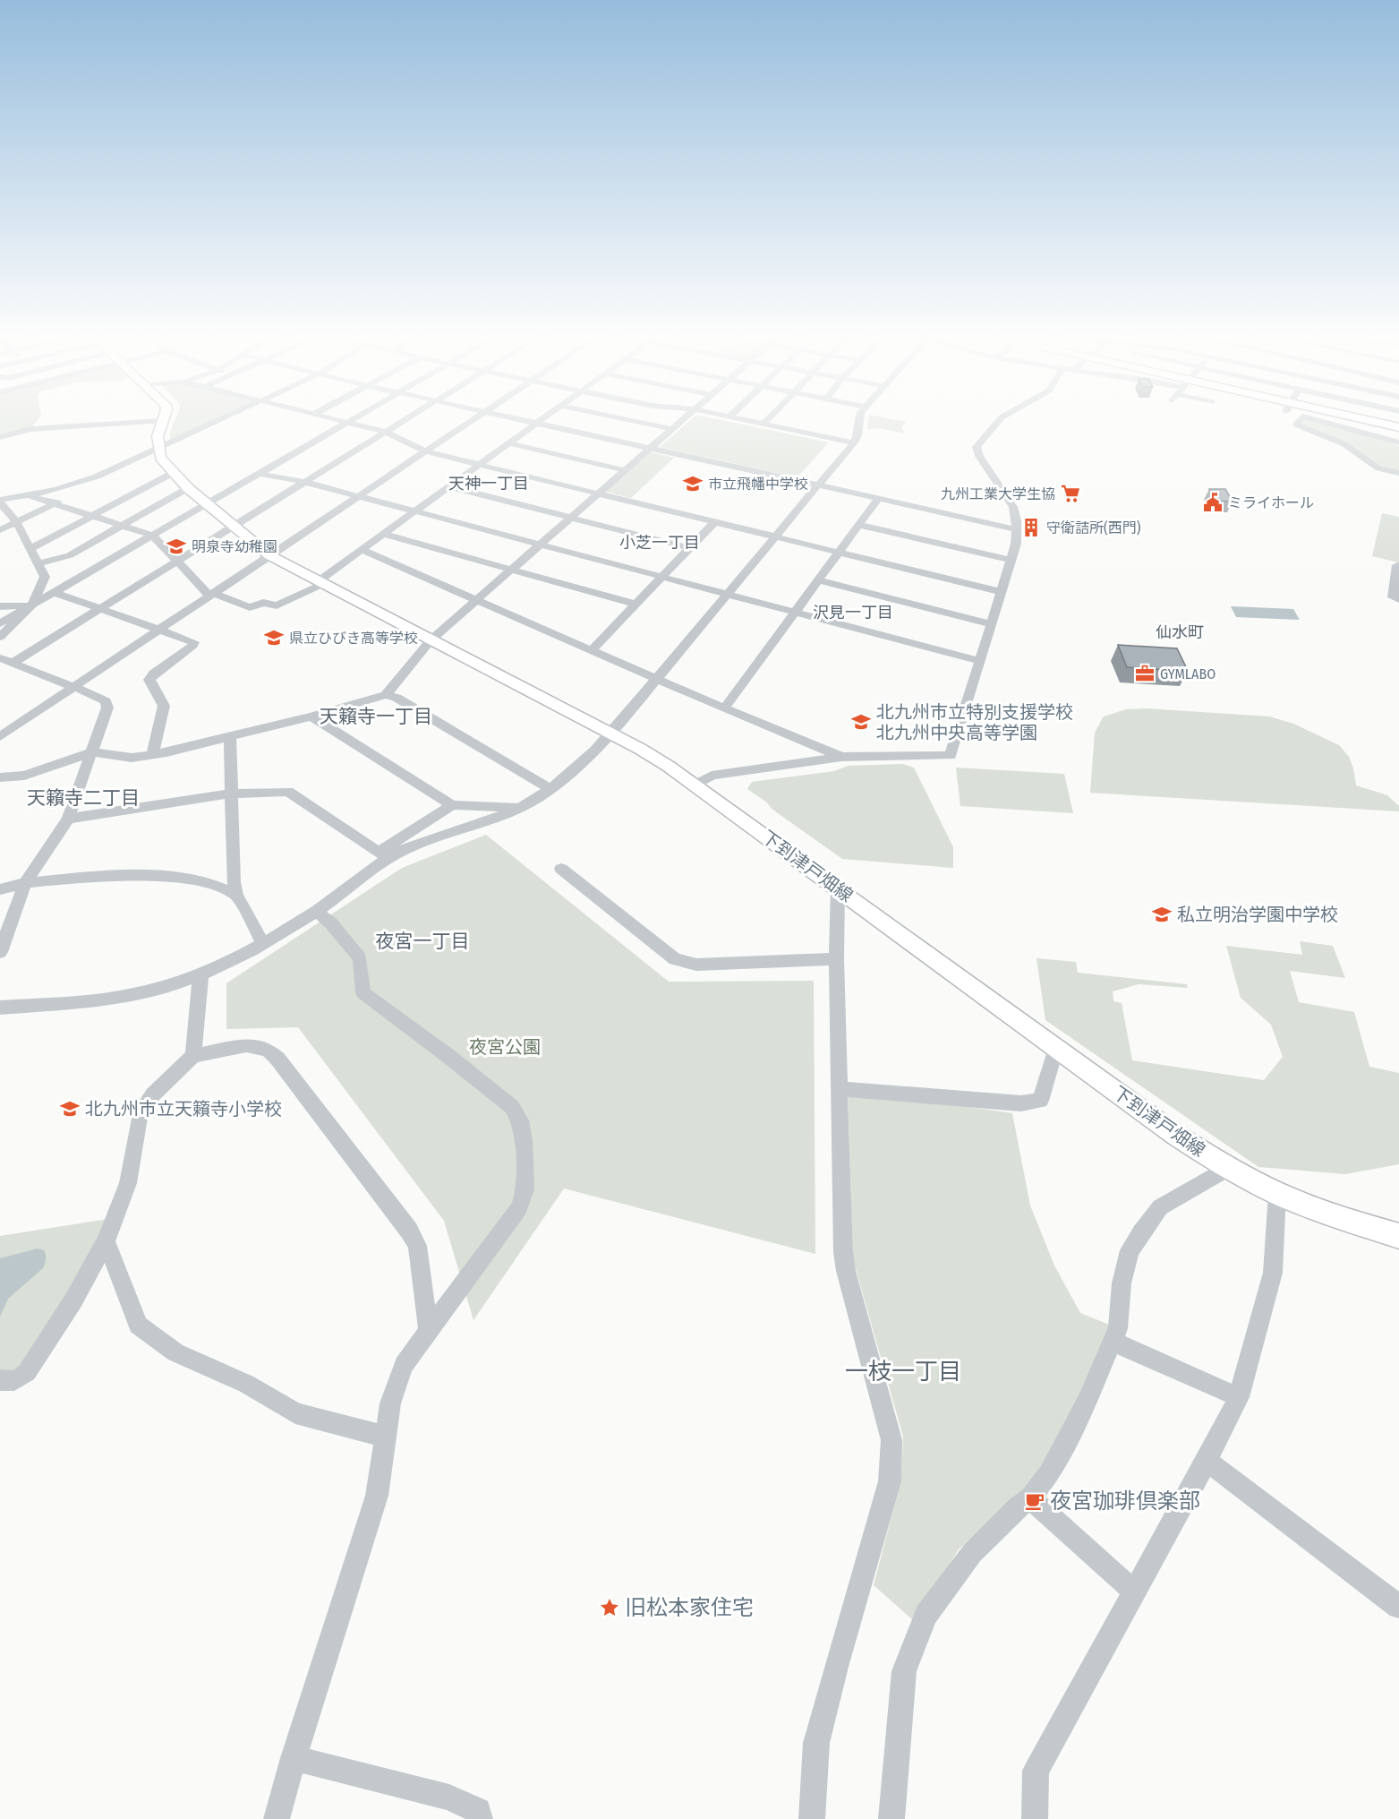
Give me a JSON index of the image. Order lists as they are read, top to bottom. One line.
{"streets":{"main road":["下到津戸畑線"]},"districts":["天神一丁目","小芝一丁目","沢見一丁目","仙水町","天籟寺一丁目","天籟寺二丁目","夜宮一丁目","一枝一丁目"],"parks":["夜宮公園"],"places":{"school or university":["市立飛幡中学校","明泉寺幼稚園","県立ひびき高等学校","北九州市立特別支援学校 北九州中央高等学園","私立明治学園中学校","北九州市立天籟寺小学校"],"supermarket":["九州工業大学生協"],"public building":["ミライホール"],"building":["守衛詰所(西門)"],"office":["GYMLABO"],"cafe":["夜宮珈琲倶楽部"],"place":["旧松本家住宅"]}}
